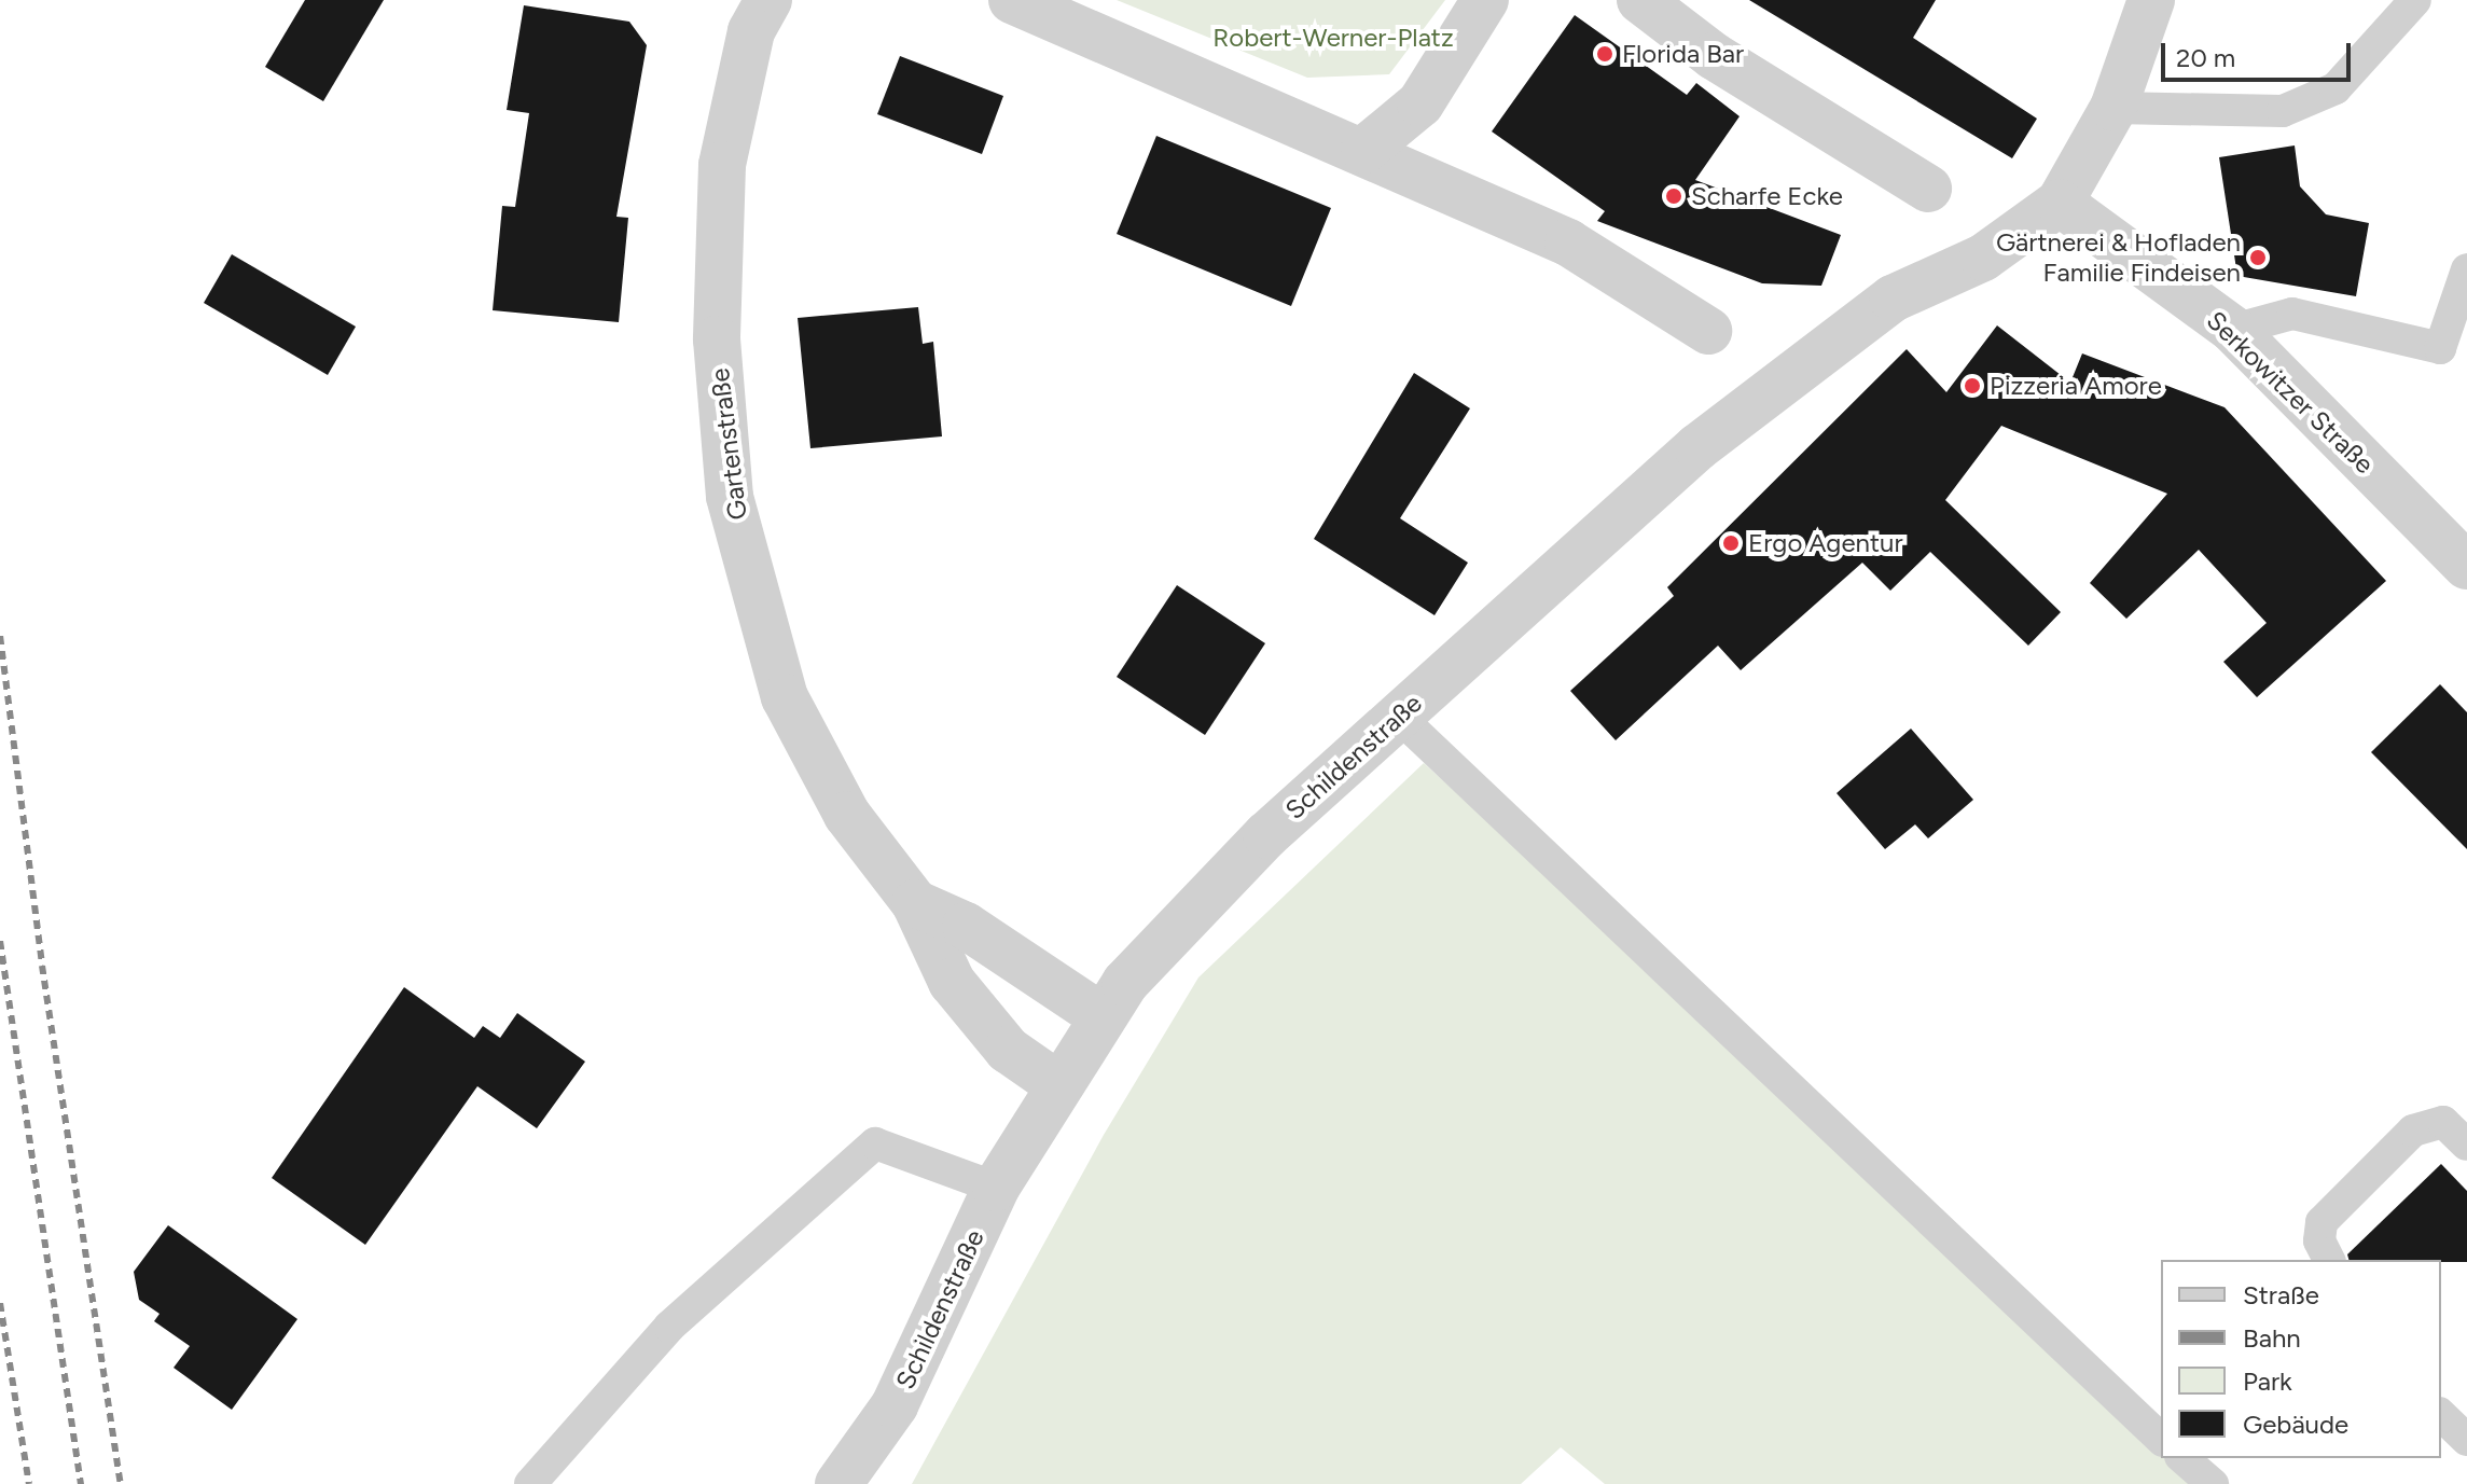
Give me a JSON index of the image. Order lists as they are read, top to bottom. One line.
{"streets":{"street":["Serkowitzer Straße","Gartenstraße","Schildenstraße"]},"crossings":[["Serkowitzer Straße","Schildenstraße"],["Gartenstraße","Schildenstraße"]],"parks":["Robert-Werner-Platz"],"places":["Florida Bar","Scharfe Ecke","Gärtnerei & Hofladen Familie Findeisen","Pizzeria Amore","Ergo Agentur"],"legend":["Straße","Bahn","Park","Gebäude"],"scale_bar":"20 m"}
